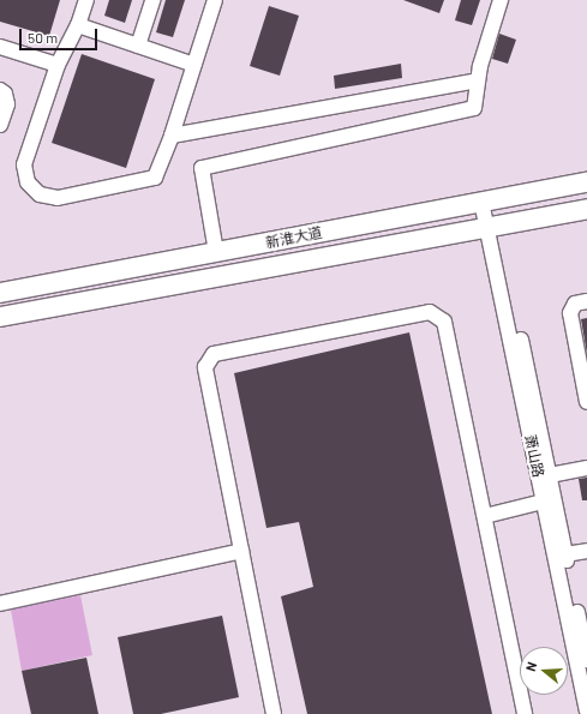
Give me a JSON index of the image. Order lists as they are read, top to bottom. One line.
{"streets":{"main road":["新淮大道"],"street":["萧山路"]},"crossings":[["新淮大道","萧山路"]],"scale_bar":"50 m","north":"left"}
